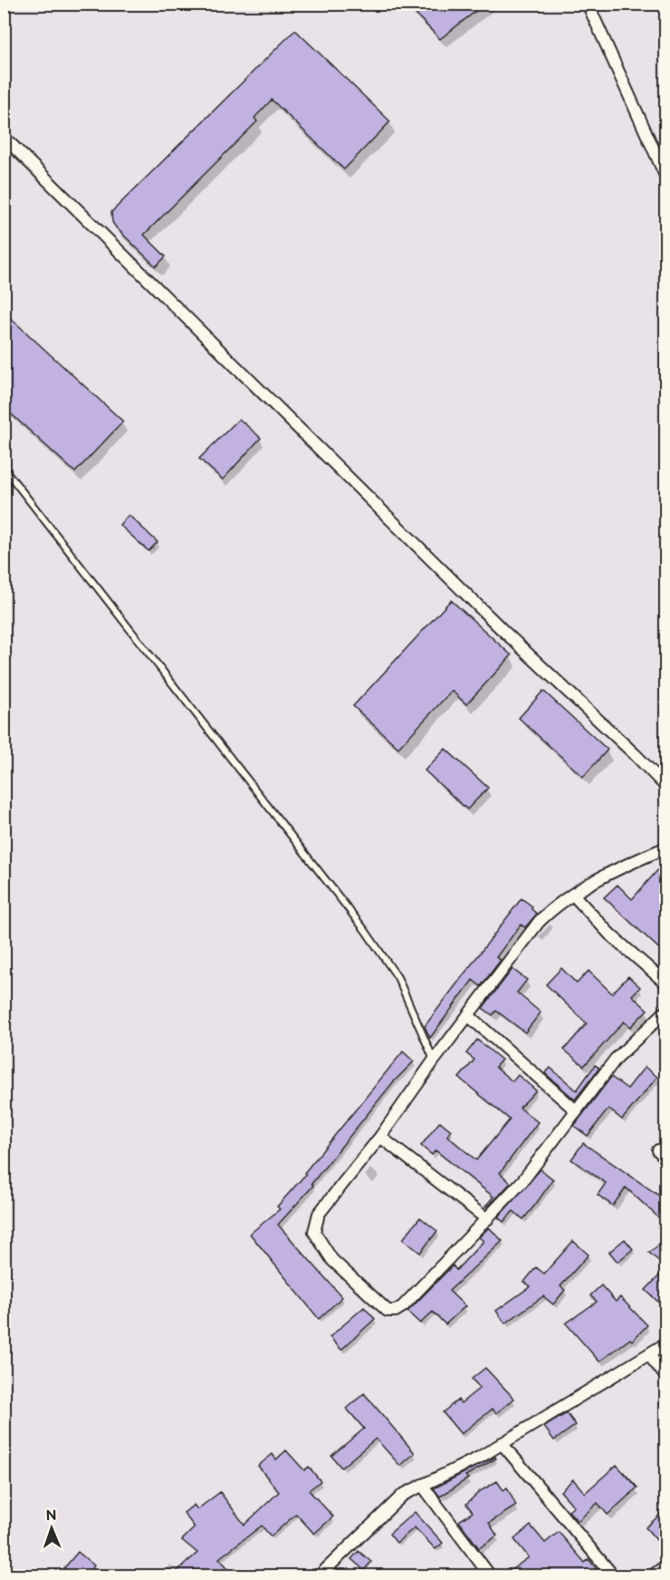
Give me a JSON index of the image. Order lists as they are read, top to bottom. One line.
{"north":"top"}
